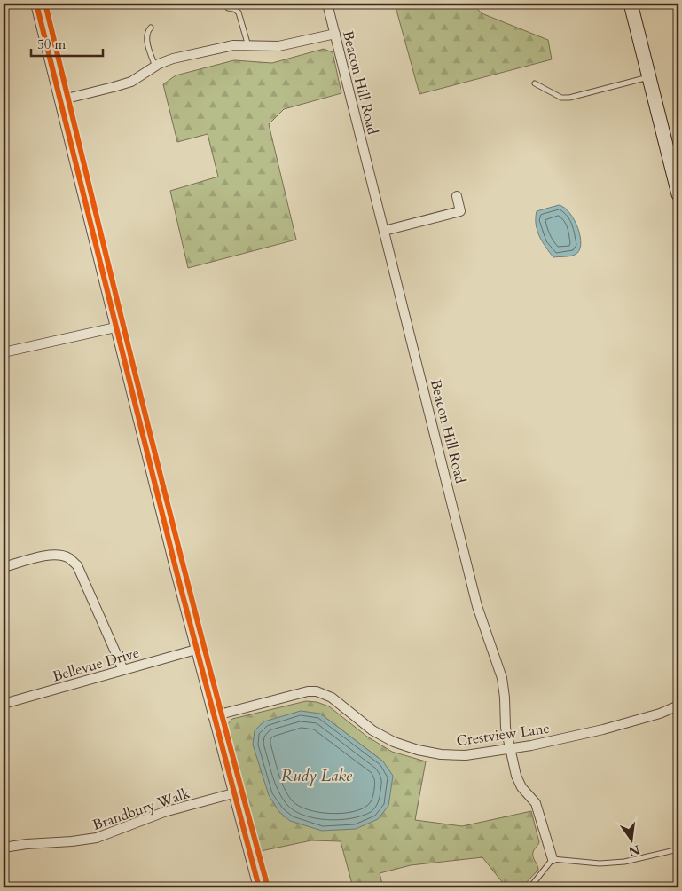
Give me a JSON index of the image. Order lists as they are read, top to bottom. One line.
{"streets":{"street":["Beacon Hill Road","Bellevue Drive","Crestview Lane","Brandbury Walk"]},"crossings":[["Beacon Hill Road","Crestview Lane"]],"water":["Rudy Lake"],"scale_bar":"50 m","north":"bottom"}
